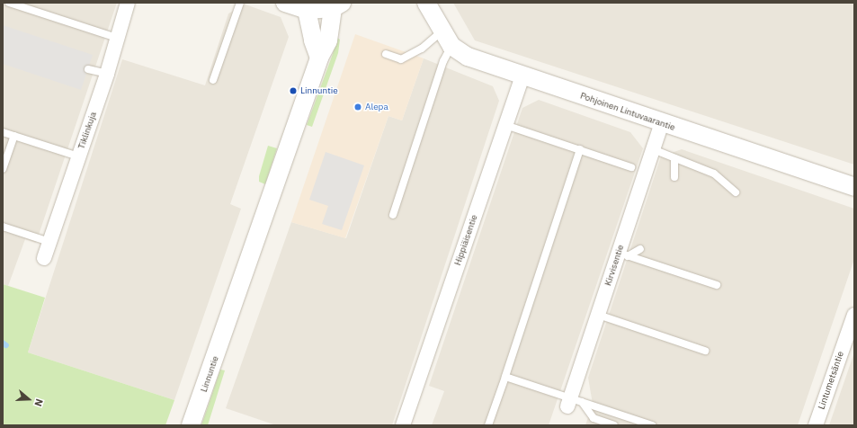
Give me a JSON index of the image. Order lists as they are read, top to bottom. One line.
{"streets":{"street":["Pohjoinen Lintuvaarantie","Tiklinkuja","Hippiäisentie","Kirvisentie","Linnuntie","Lintumetsäntie"]},"crossings":[["Pohjoinen Lintuvaarantie","Hippiäisentie"],["Pohjoinen Lintuvaarantie","Kirvisentie"]],"places":["Linnuntie","Alepa"],"north":"right"}
